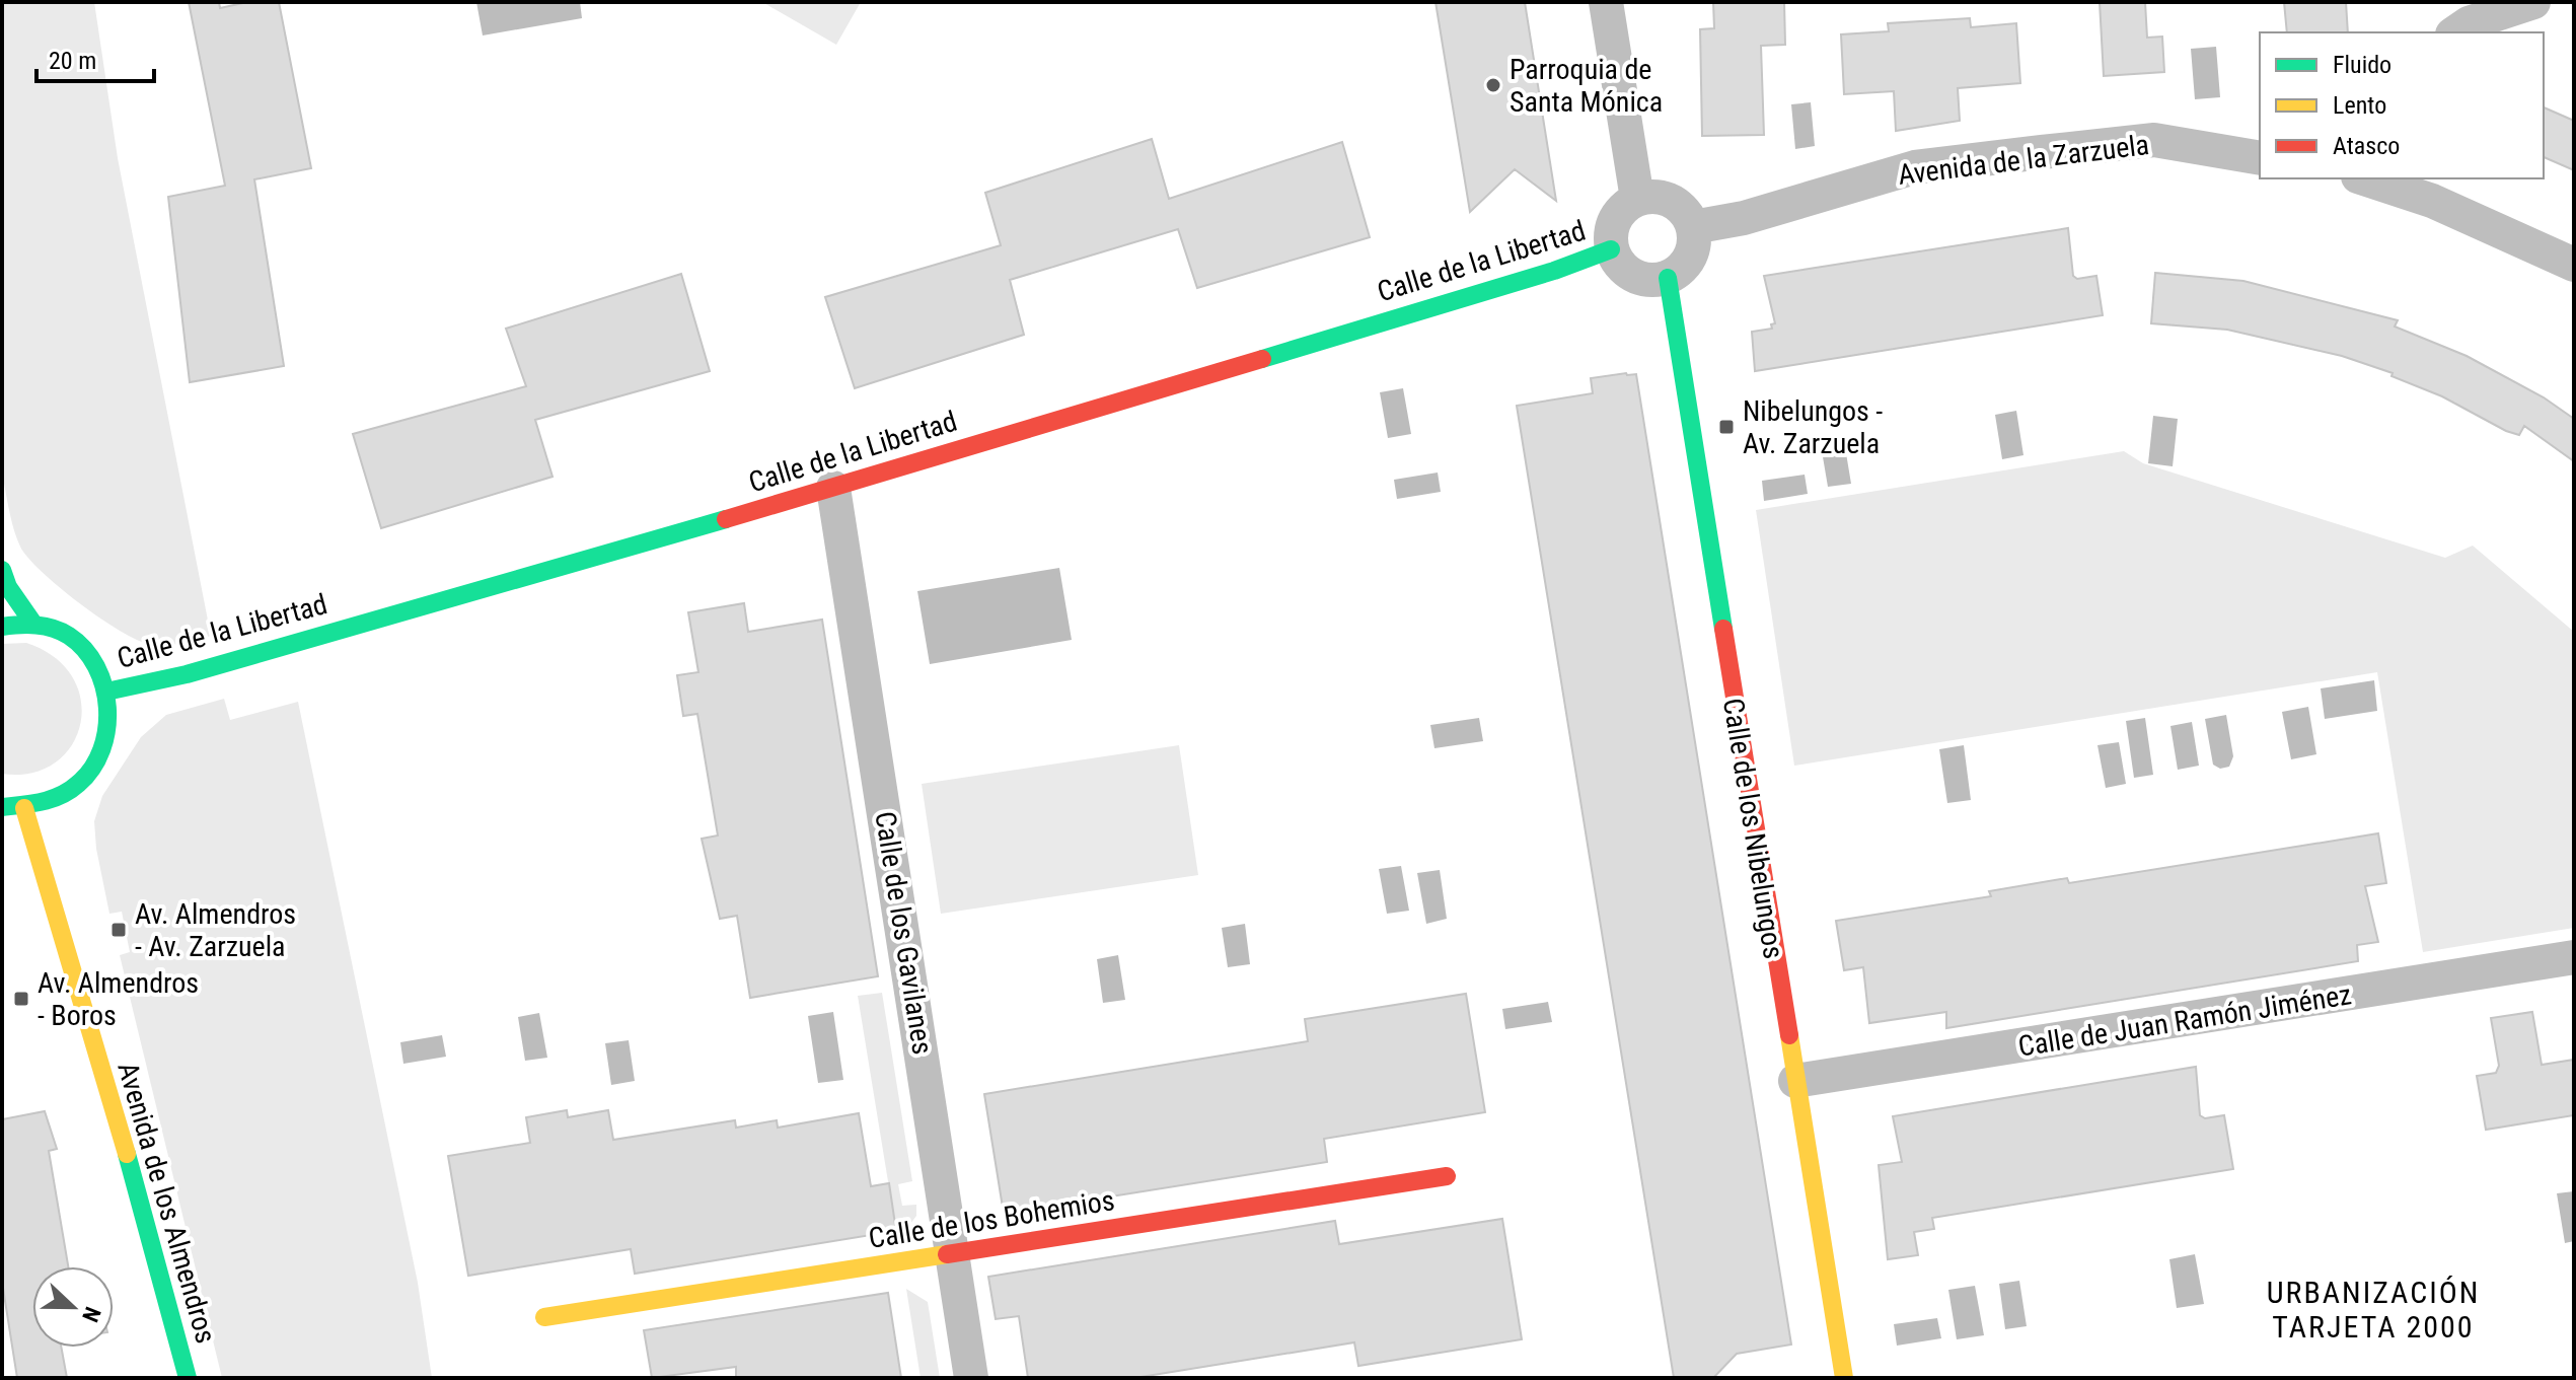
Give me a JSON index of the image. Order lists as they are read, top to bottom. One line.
{"streets":{"street":["Avenida de la Zarzuela","Calle de la Libertad","Calle de los Nibelungos","Calle de los Gavilanes","Calle de Juan Ramón Jiménez","Avenida de los Almendros","Calle de los Bohemios"]},"crossings":[["Avenida de la Zarzuela","Calle de la Libertad"],["Avenida de la Zarzuela","Calle de los Nibelungos"],["Calle de la Libertad","Calle de los Nibelungos"],["Calle de la Libertad","Calle de los Gavilanes"],["Calle de los Nibelungos","Calle de Juan Ramón Jiménez"],["Calle de los Gavilanes","Calle de los Bohemios"]],"districts":["URBANIZACIÓN TARJETA 2000"],"places":{"other":["Parroquia de Santa Mónica"],"transit":["Nibelungos - Av. Zarzuela","Av. Almendros - Av. Zarzuela","Av. Almendros - Boros"]},"legend":["Fluido","Lento","Atasco"],"scale_bar":"20 m","north":"right"}
